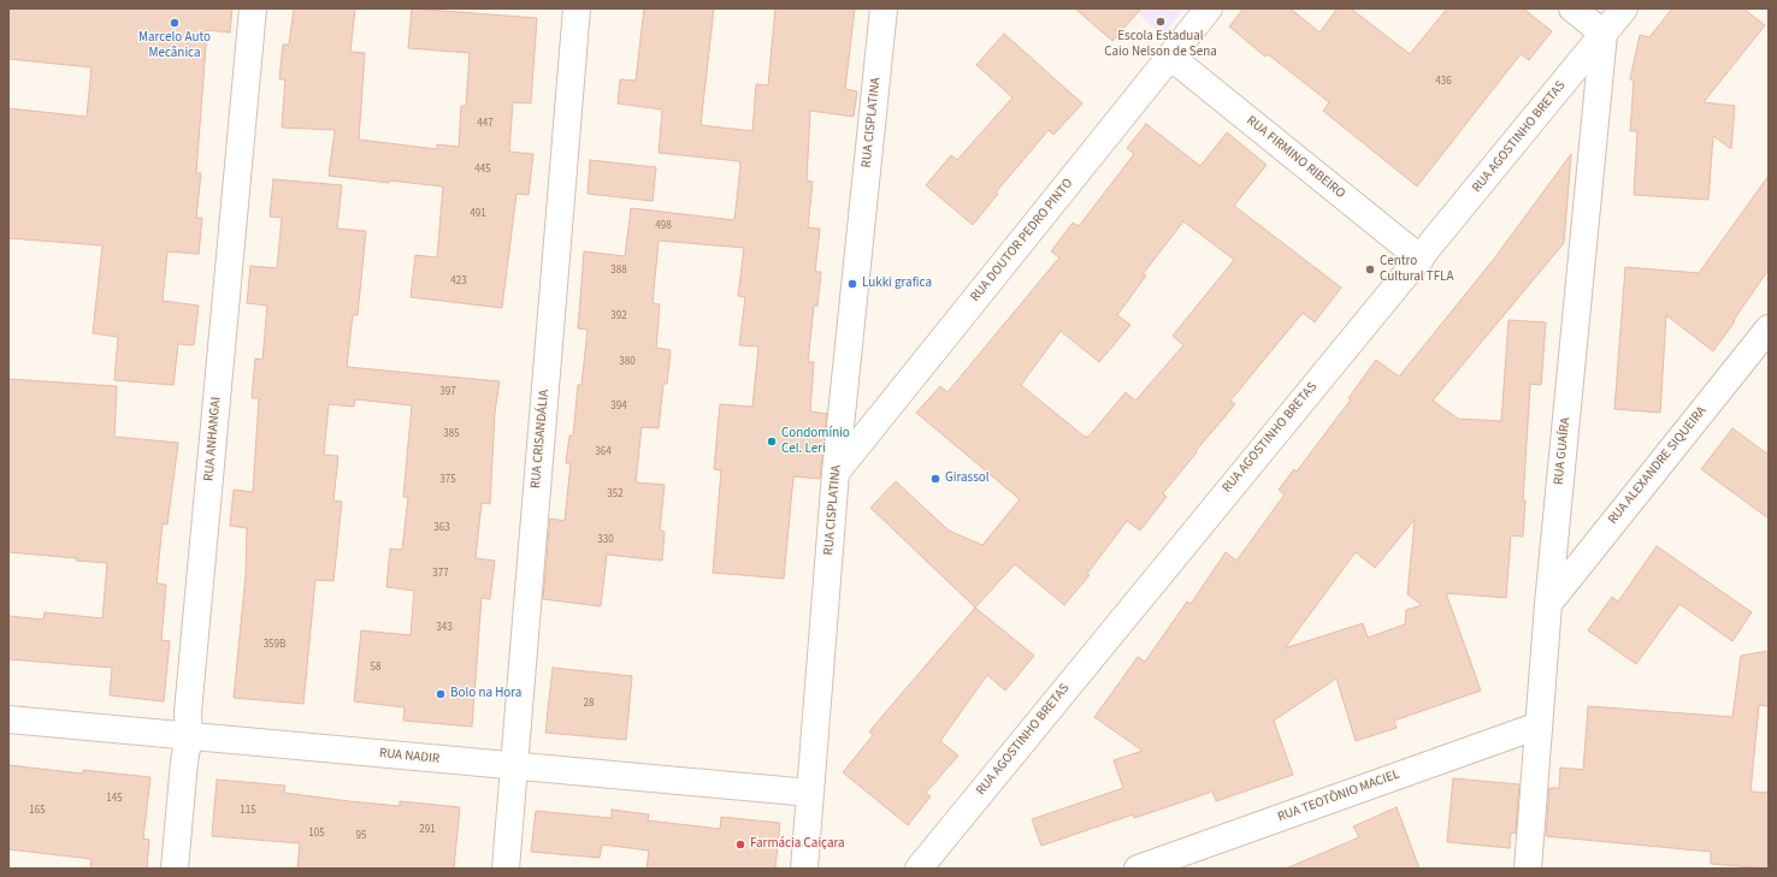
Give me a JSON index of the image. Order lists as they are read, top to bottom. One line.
{"streets":{"street":["RUA CISPLATINA","RUA AGOSTINHO BRETAS","RUA FIRMINO RIBEIRO","RUA DOUTOR PEDRO PINTO","RUA ANHANGAI","RUA CRISANDÁLIA","RUA GUAÍRA","RUA ALEXANDRE SIQUEIRA","RUA NADIR","RUA TEOTÔNIO MACIEL"]},"crossings":[["RUA CISPLATINA","RUA DOUTOR PEDRO PINTO"],["RUA CISPLATINA","RUA NADIR"],["RUA AGOSTINHO BRETAS","RUA FIRMINO RIBEIRO"],["RUA AGOSTINHO BRETAS","RUA GUAÍRA"],["RUA FIRMINO RIBEIRO","RUA DOUTOR PEDRO PINTO"],["RUA ANHANGAI","RUA NADIR"],["RUA CRISANDÁLIA","RUA NADIR"],["RUA GUAÍRA","RUA ALEXANDRE SIQUEIRA"],["RUA GUAÍRA","RUA TEOTÔNIO MACIEL"]],"places":["Escola Estadual Caio Nelson de Sena","Marcelo Auto Mecânica","Centro Cultural TFLA","Lukki grafica","Condomínio Cel. Leri","Girassol","Bolo na Hora","Farmácia Caiçara"],"house_numbers":["436","447","445","491","498","388","423","392","380","397","394","385","364","375","352","363","330","377","343","359B","58","28","145","165","115","291","105","95"]}
